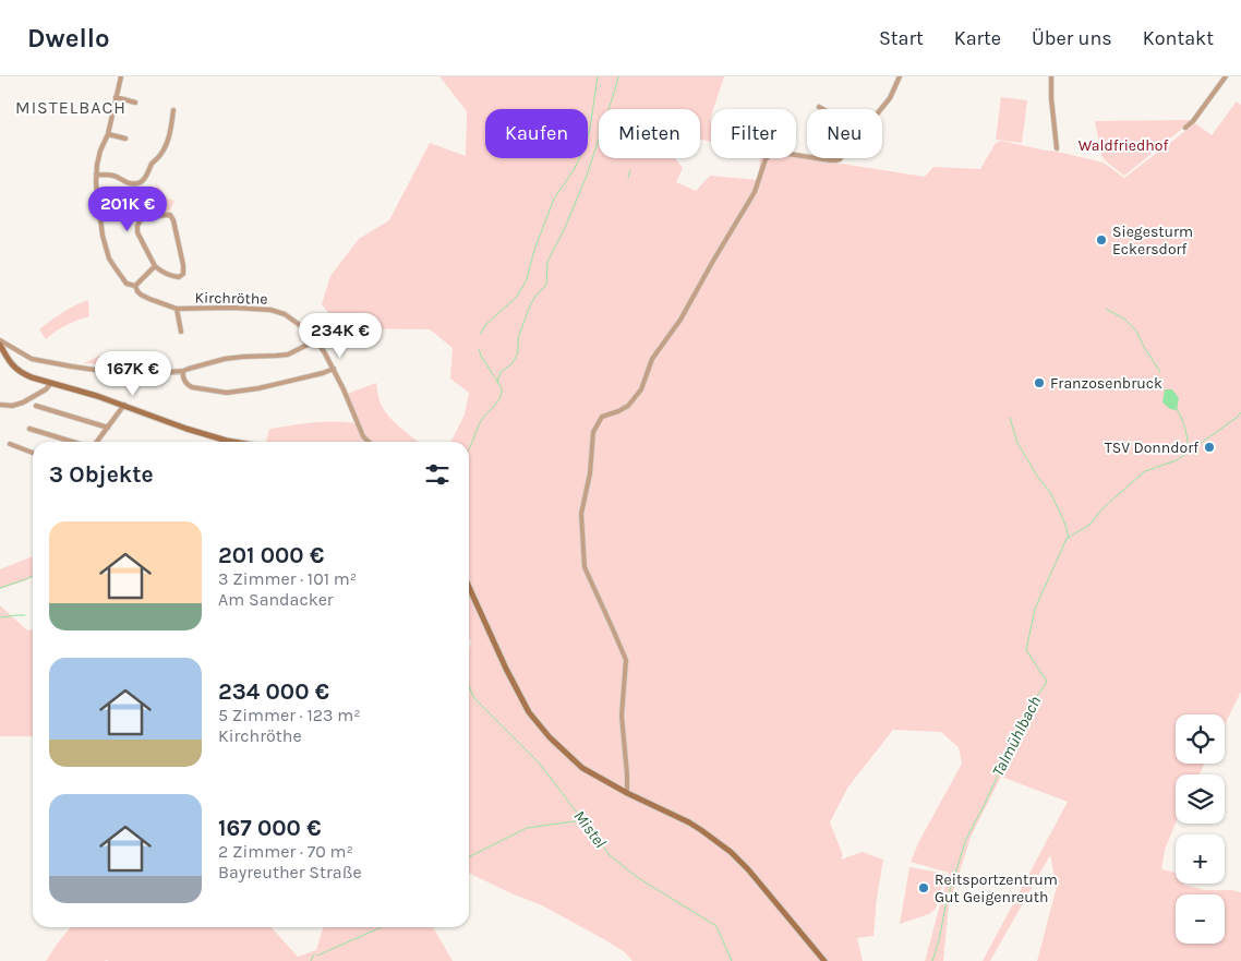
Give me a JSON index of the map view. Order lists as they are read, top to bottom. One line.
{"streets":{"street":["Kirchröthe"]},"districts":["MISTELBACH"],"water":["Talmühlbach","Mistel"],"parks":["Waldfriedhof"],"places":["Siegesturm Eckersdorf","Franzosenbruck","TSV Donndorf","Reitsportzentrum Gut Geigenreuth"],"page":{"header":"Dwello","nav":["Start","Karte","Über uns","Kontakt"],"chip":["Kaufen","Mieten","Filter","Neu"],"price":["201K €","234K €","167K €"],"heading":"3 Objekte","list":[{"name":"201 000 €","note":"3 Zimmer · 101 m² · Am Sandacker"},{"name":"234 000 €","note":"5 Zimmer · 123 m² · Kirchröthe"},{"name":"167 000 €","note":"2 Zimmer · 70 m² · Bayreuther Straße"}],"map_buttons":["+","−"]}}
